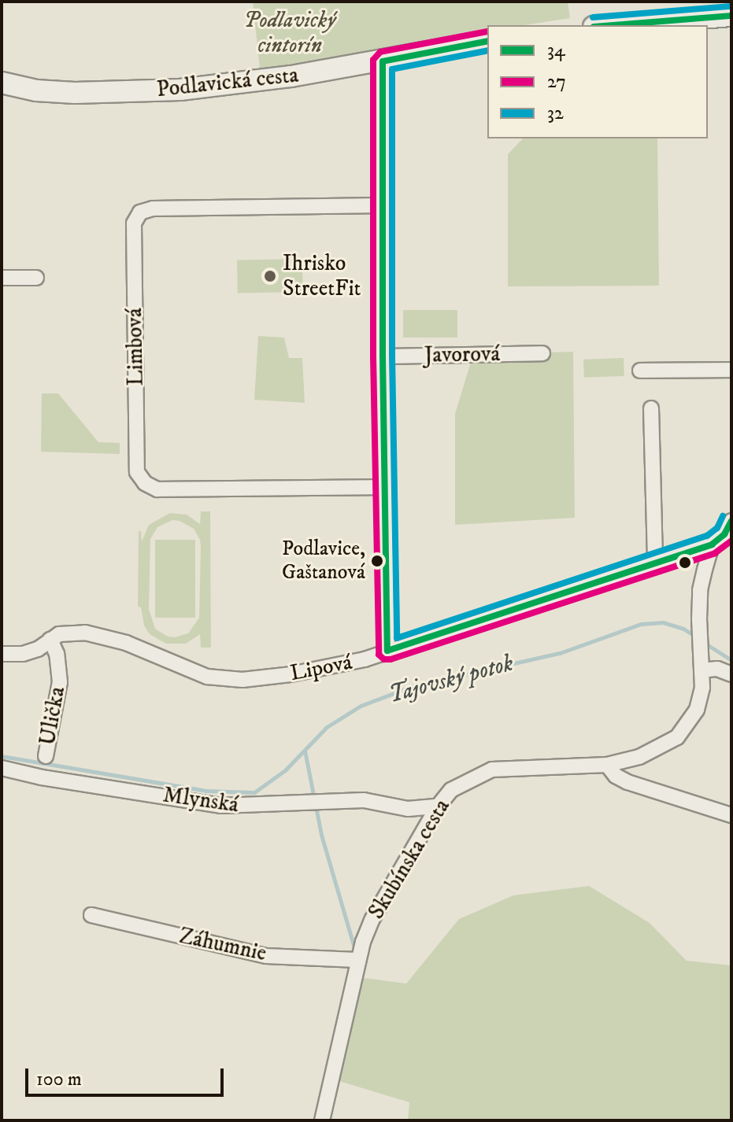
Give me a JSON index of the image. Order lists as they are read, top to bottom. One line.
{"streets":{"main road":["Podlavická cesta"],"street":["Limbová","Javorová","Lipová","Ulička","Mlynská","Skubínska cesta","Záhumnie"]},"crossings":[["Lipová","Ulička"],["Lipová","Skubínska cesta"],["Mlynská","Skubínska cesta"],["Skubínska cesta","Záhumnie"]],"water":["Tajovský potok"],"parks":["Podlavický cintorín"],"places":["Ihrisko StreetFit","Podlavice, Gaštanová"],"lines":["transit line 32","transit line 34","transit line 27"],"legend":["34","27","32"],"scale_bar":"100 m"}
